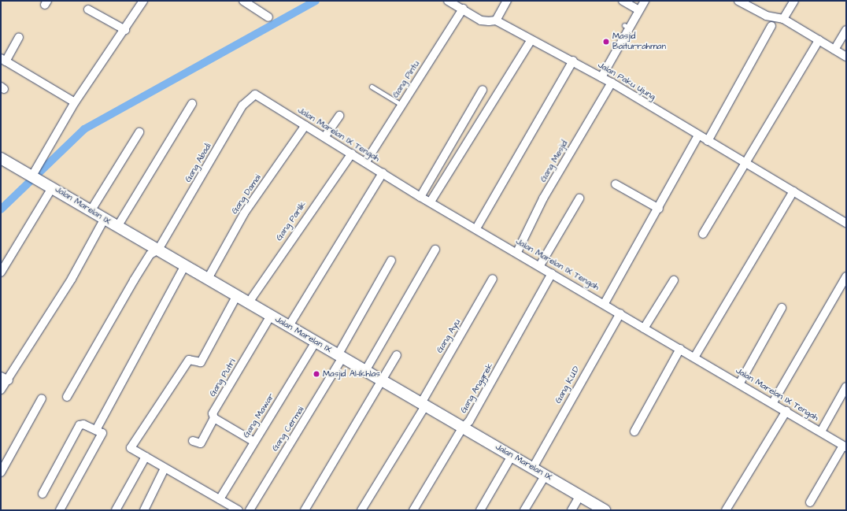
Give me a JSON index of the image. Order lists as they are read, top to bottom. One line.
{"streets":{"main road":["Jalan Marelan IX"],"street":["Gang Pintu","Jalan Paku Ujung","Jalan Marelan IX Tengah","Gang Mesjid","Gang Abadi","Gang Damai","Gang Parlik","Gang Ayu","Gang Putri","Gang K.U.D","Gang Anggrek","Gang Mawar","Gang Cermai"]},"crossings":[["Gang Pintu","Jalan Marelan IX Tengah"],["Jalan Paku Ujung","Gang Mesjid"],["Jalan Marelan IX Tengah","Gang Mesjid"],["Jalan Marelan IX Tengah","Gang Abadi"],["Jalan Marelan IX Tengah","Gang Damai"],["Jalan Marelan IX Tengah","Gang Parlik"],["Jalan Marelan IX Tengah","Gang K.U.D"],["Jalan Marelan IX Tengah","Gang Anggrek"],["Gang Abadi","Jalan Marelan IX"],["Gang Damai","Jalan Marelan IX"],["Jalan Marelan IX","Gang Parlik"],["Jalan Marelan IX","Gang Ayu"],["Jalan Marelan IX","Gang Putri"],["Jalan Marelan IX","Gang K.U.D"],["Jalan Marelan IX","Gang Anggrek"],["Jalan Marelan IX","Gang Mawar"],["Jalan Marelan IX","Gang Cermai"]],"places":["Masjid Baiturrahman","Masjid Al-Ikhlas"]}
